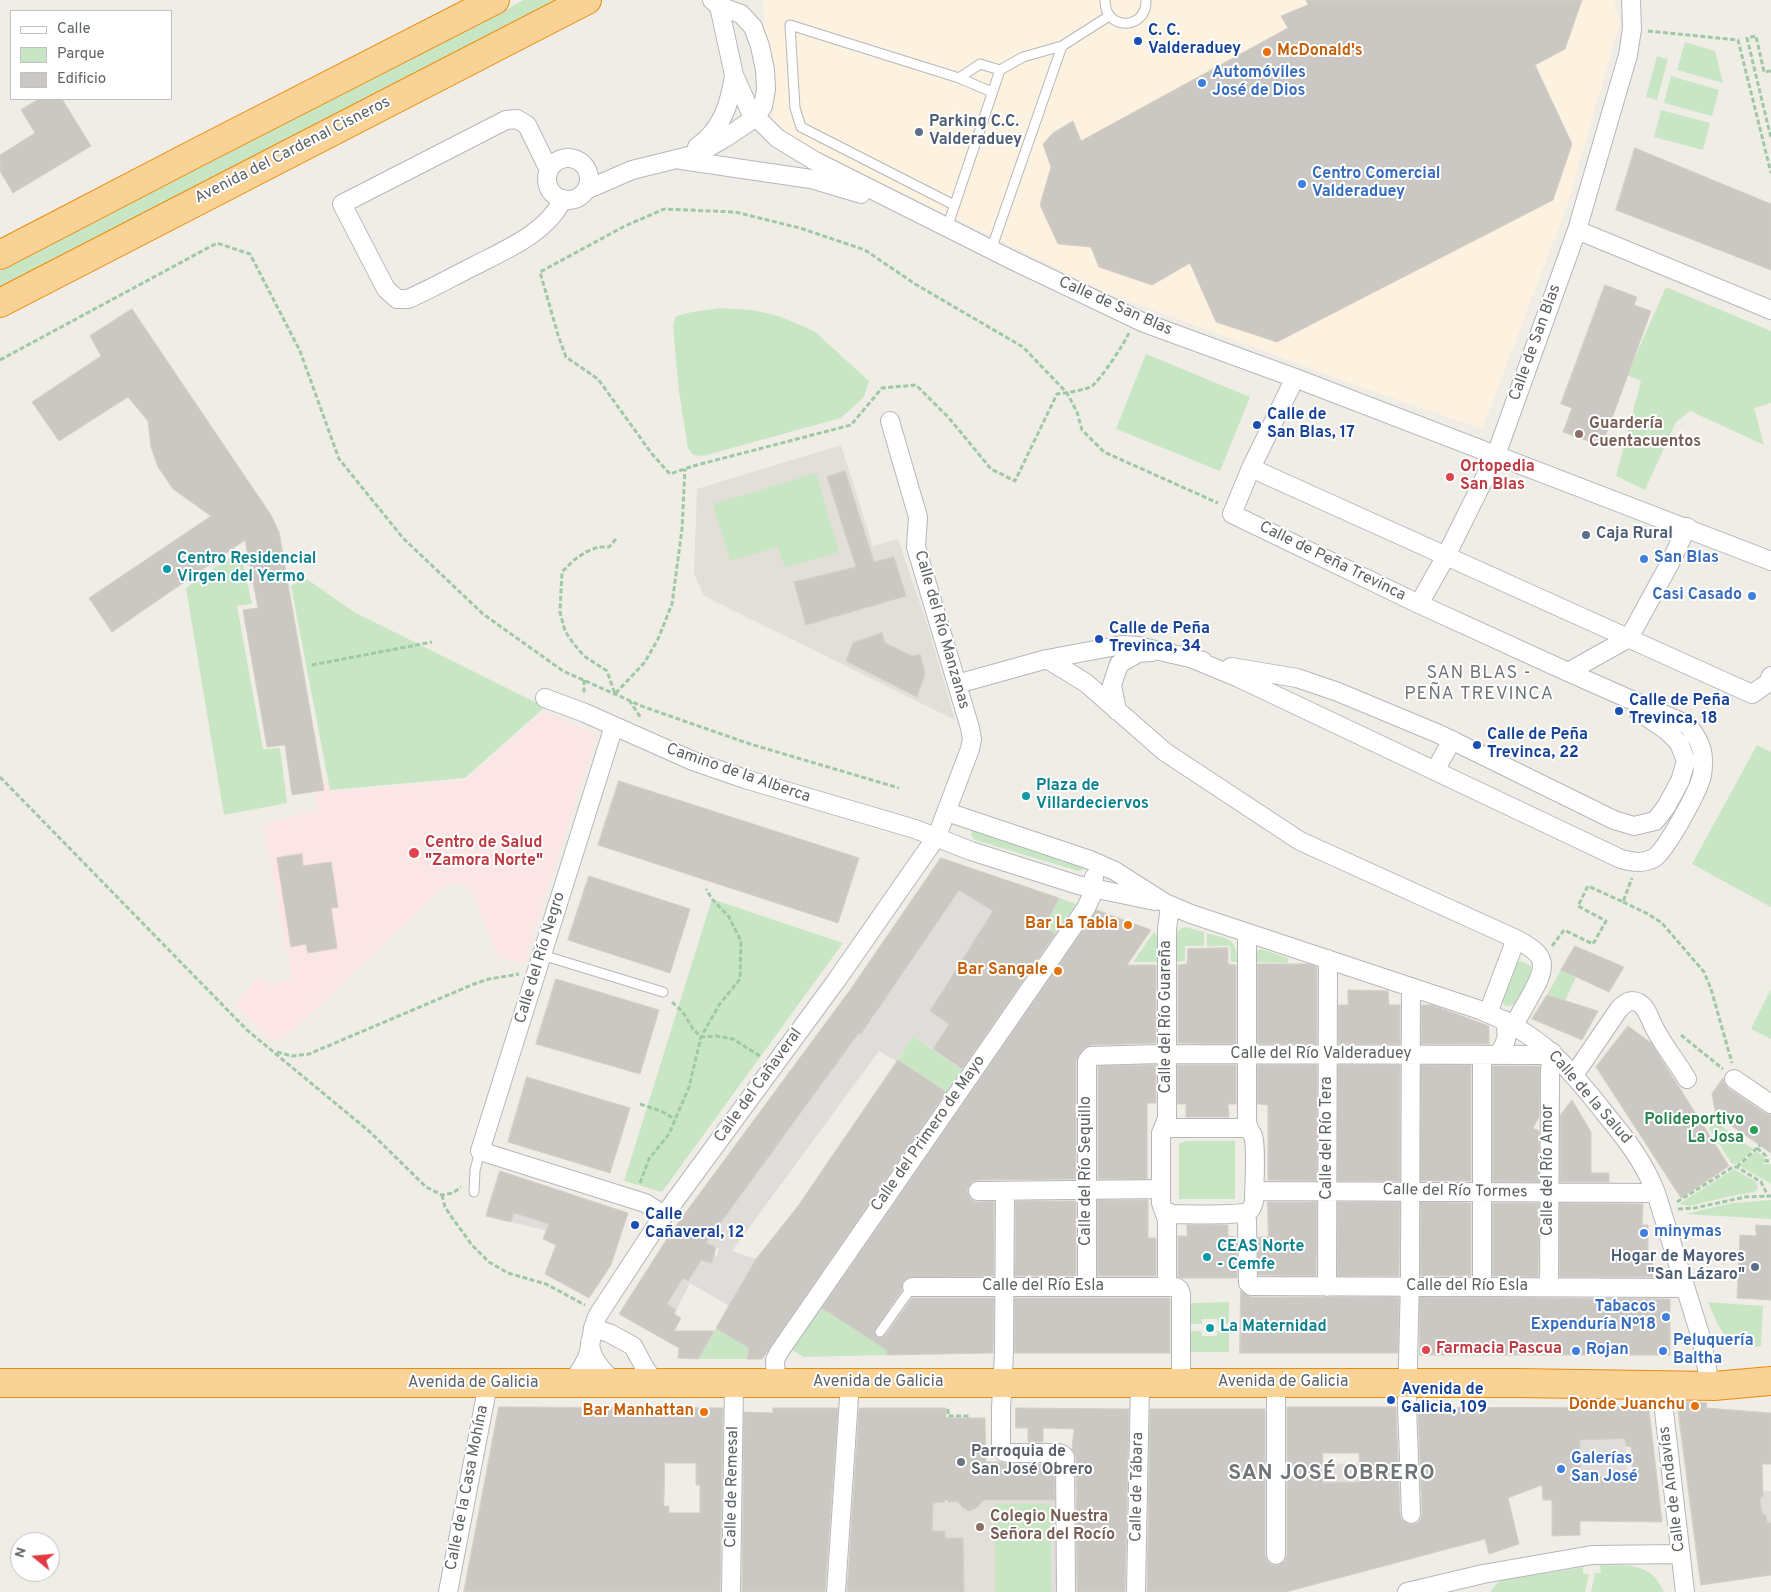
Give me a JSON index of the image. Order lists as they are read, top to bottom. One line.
{"streets":{"highway":["Avenida del Cardenal Cisneros","Avenida de Galicia"],"street":["Calle de San Blas","Calle de Peña Trevinca","Calle del Río Manzanas","Camino de la Alberca","Calle del Río Negro","Calle del Río Guareña","Calle del Río Valderaduey","Calle del Cañaveral","Calle de la Salud","Calle del Primero de Mayo","Calle del Río Tera","Calle del Río Amor","Calle del Río Sequillo","Calle del Río Tormes","Calle del Río Esla","Calle de Remesal","Calle de Tábara","Calle de la Casa Mohína","Calle de Andavías"]},"crossings":[["Calle de San Blas","Calle de Peña Trevinca"],["Calle de Peña Trevinca","Calle del Río Manzanas"],["Calle del Río Manzanas","Camino de la Alberca"],["Calle del Río Manzanas","Calle del Cañaveral"],["Camino de la Alberca","Calle del Río Negro"],["Camino de la Alberca","Calle del Cañaveral"],["Calle del Río Guareña","Calle del Río Valderaduey"],["Calle del Río Guareña","Calle de la Salud"],["Calle del Río Guareña","Calle del Río Tormes"],["Calle del Río Guareña","Calle del Río Esla"],["Calle del Río Valderaduey","Calle de la Salud"],["Calle del Río Valderaduey","Calle del Río Tera"],["Calle del Río Valderaduey","Calle del Río Amor"],["Calle del Río Valderaduey","Calle del Río Sequillo"],["Calle del Cañaveral","Avenida de Galicia"],["Calle de la Salud","Calle del Río Tera"],["Calle de la Salud","Calle del Río Amor"],["Calle de la Salud","Calle del Río Tormes"],["Calle de la Salud","Calle del Río Esla"],["Calle de la Salud","Avenida de Galicia"],["Calle del Primero de Mayo","Avenida de Galicia"],["Calle del Río Tera","Calle del Río Tormes"],["Calle del Río Tera","Calle del Río Esla"],["Calle del Río Amor","Calle del Río Tormes"],["Calle del Río Amor","Calle del Río Esla"],["Calle del Río Sequillo","Calle del Río Esla"],["Calle del Río Tormes","Calle del Río Esla"],["Avenida de Galicia","Calle de Remesal"],["Avenida de Galicia","Calle de Tábara"],["Avenida de Galicia","Calle de la Casa Mohína"],["Avenida de Galicia","Calle de Andavías"]],"districts":["SAN BLAS - PEÑA TREVINCA","SAN JOSÉ OBRERO"],"places":["C. C. Valderaduey","McDonald's","Automóviles José de Dios","Parking C.C. Valderaduey","Centro Comercial Valderaduey","Calle de San Blas, 17","Guardería Cuentacuentos","Ortopedia San Blas","Caja Rural","San Blas","Centro Residencial Virgen del Yermo","Casi Casado","Calle de Peña Trevinca, 34","Calle de Peña Trevinca, 18","Calle de Peña Trevinca, 22","Plaza de Villardeciervos","Centro de Salud \"Zamora Norte\"","Bar La Tabla","Bar Sangale","Polideportivo La Josa","Calle Cañaveral, 12","minymas","CEAS Norte - Cemfe","Hogar de Mayores \"San Lázaro\"","Tabacos Expenduría Nº18","La Maternidad","Farmacia Pascua","Rojan","Peluquería Baltha","Avenida de Galicia, 109","Donde Juanchu","Bar Manhattan","Parroquia de San José Obrero","Galerías San José","Colegio Nuestra Señora del Rocío"],"legend":["Calle","Parque","Edificio"],"north":"left"}
